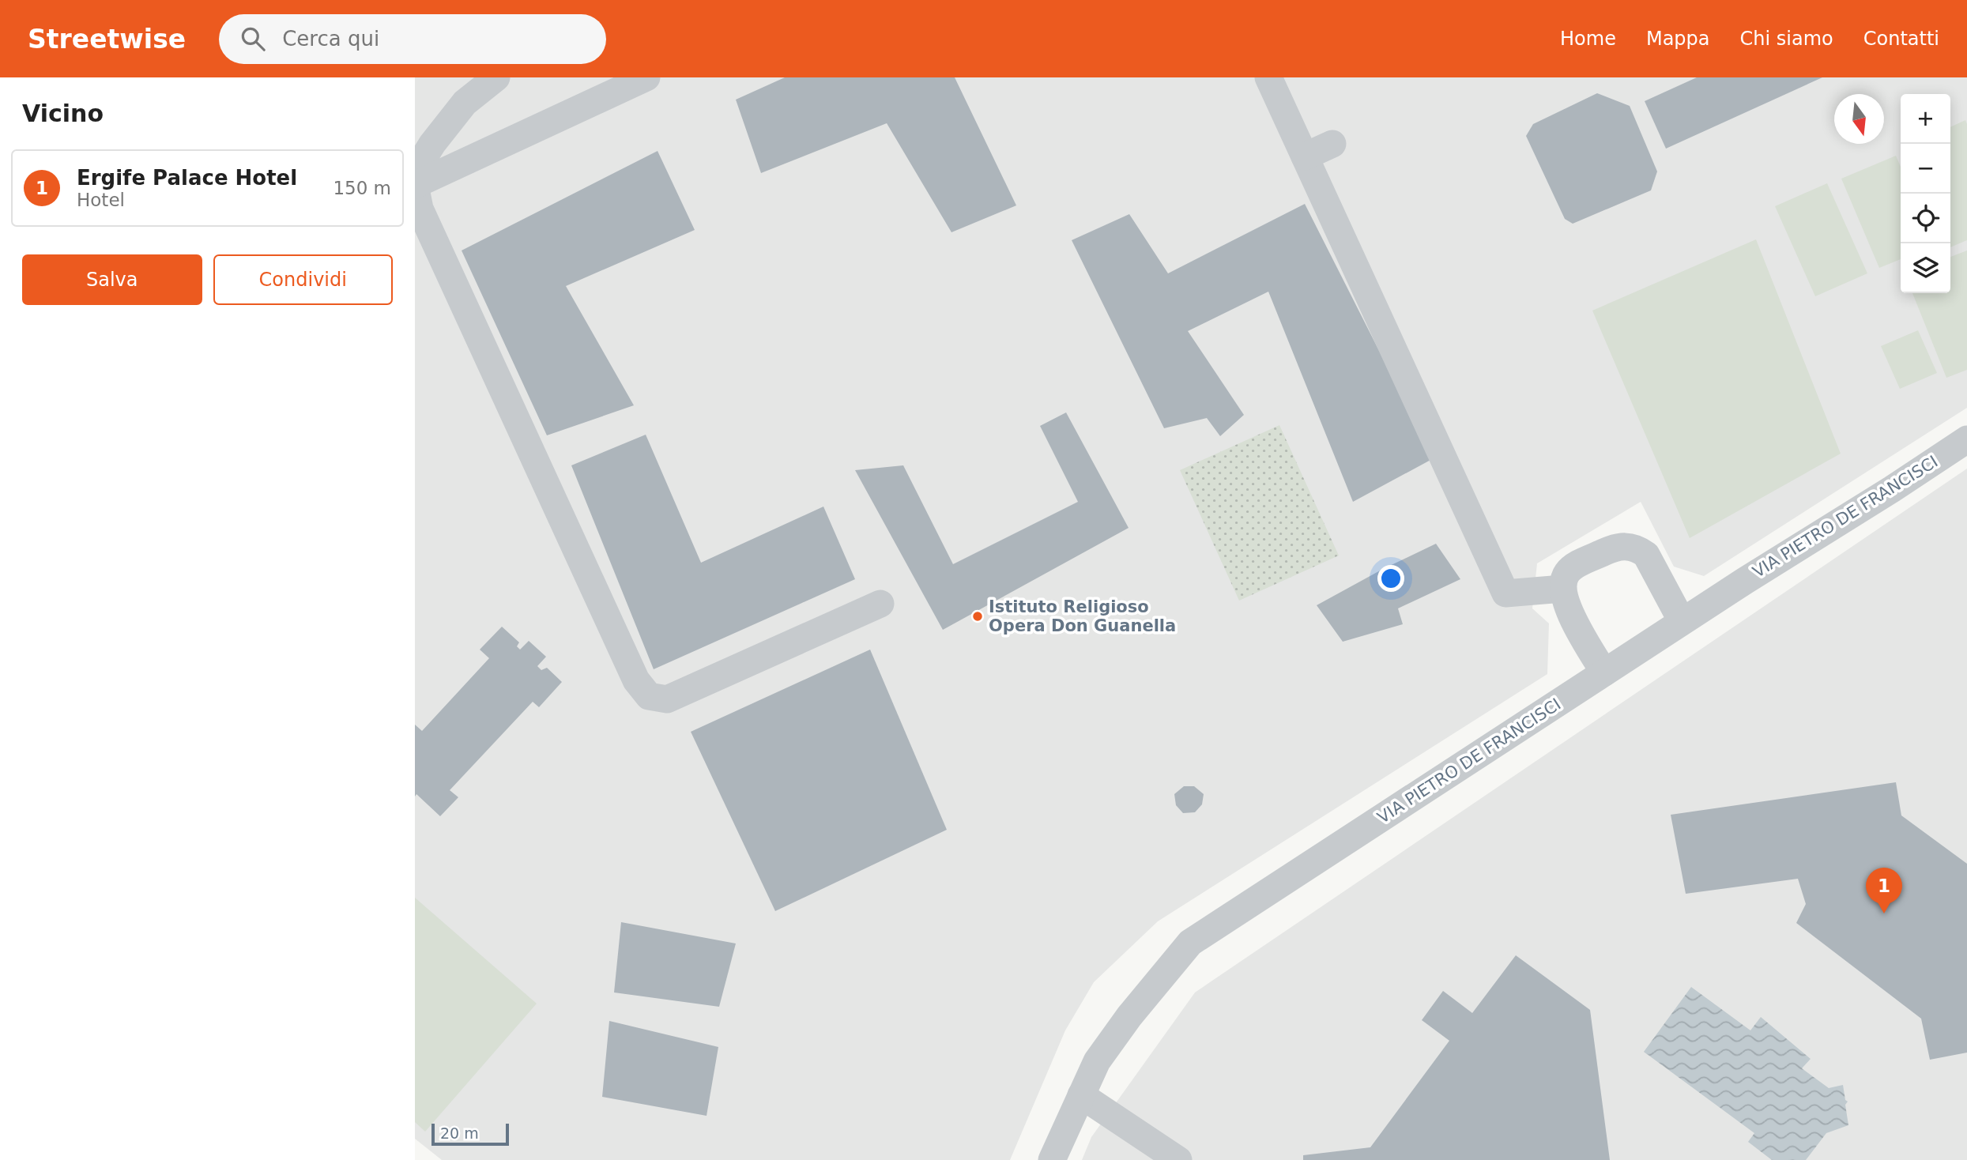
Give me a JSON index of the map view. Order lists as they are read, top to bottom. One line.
{"streets":{"street":["VIA PIETRO DE FRANCISCI"]},"places":["Istituto Religioso Opera Don Guanella"],"scale_bar":"20 m","north":"bottom","page":{"header":"Streetwise","search":"Cerca qui","nav":["Home","Mappa","Chi siamo","Contatti"],"heading":"Vicino","map_buttons":["+","−"],"list":[{"mark":"1","name":"Ergife Palace Hotel","note":"Hotel","value":"150 m"}],"buttons":["Salva","Condividi"],"pins":"1","scale":"20 m"}}
